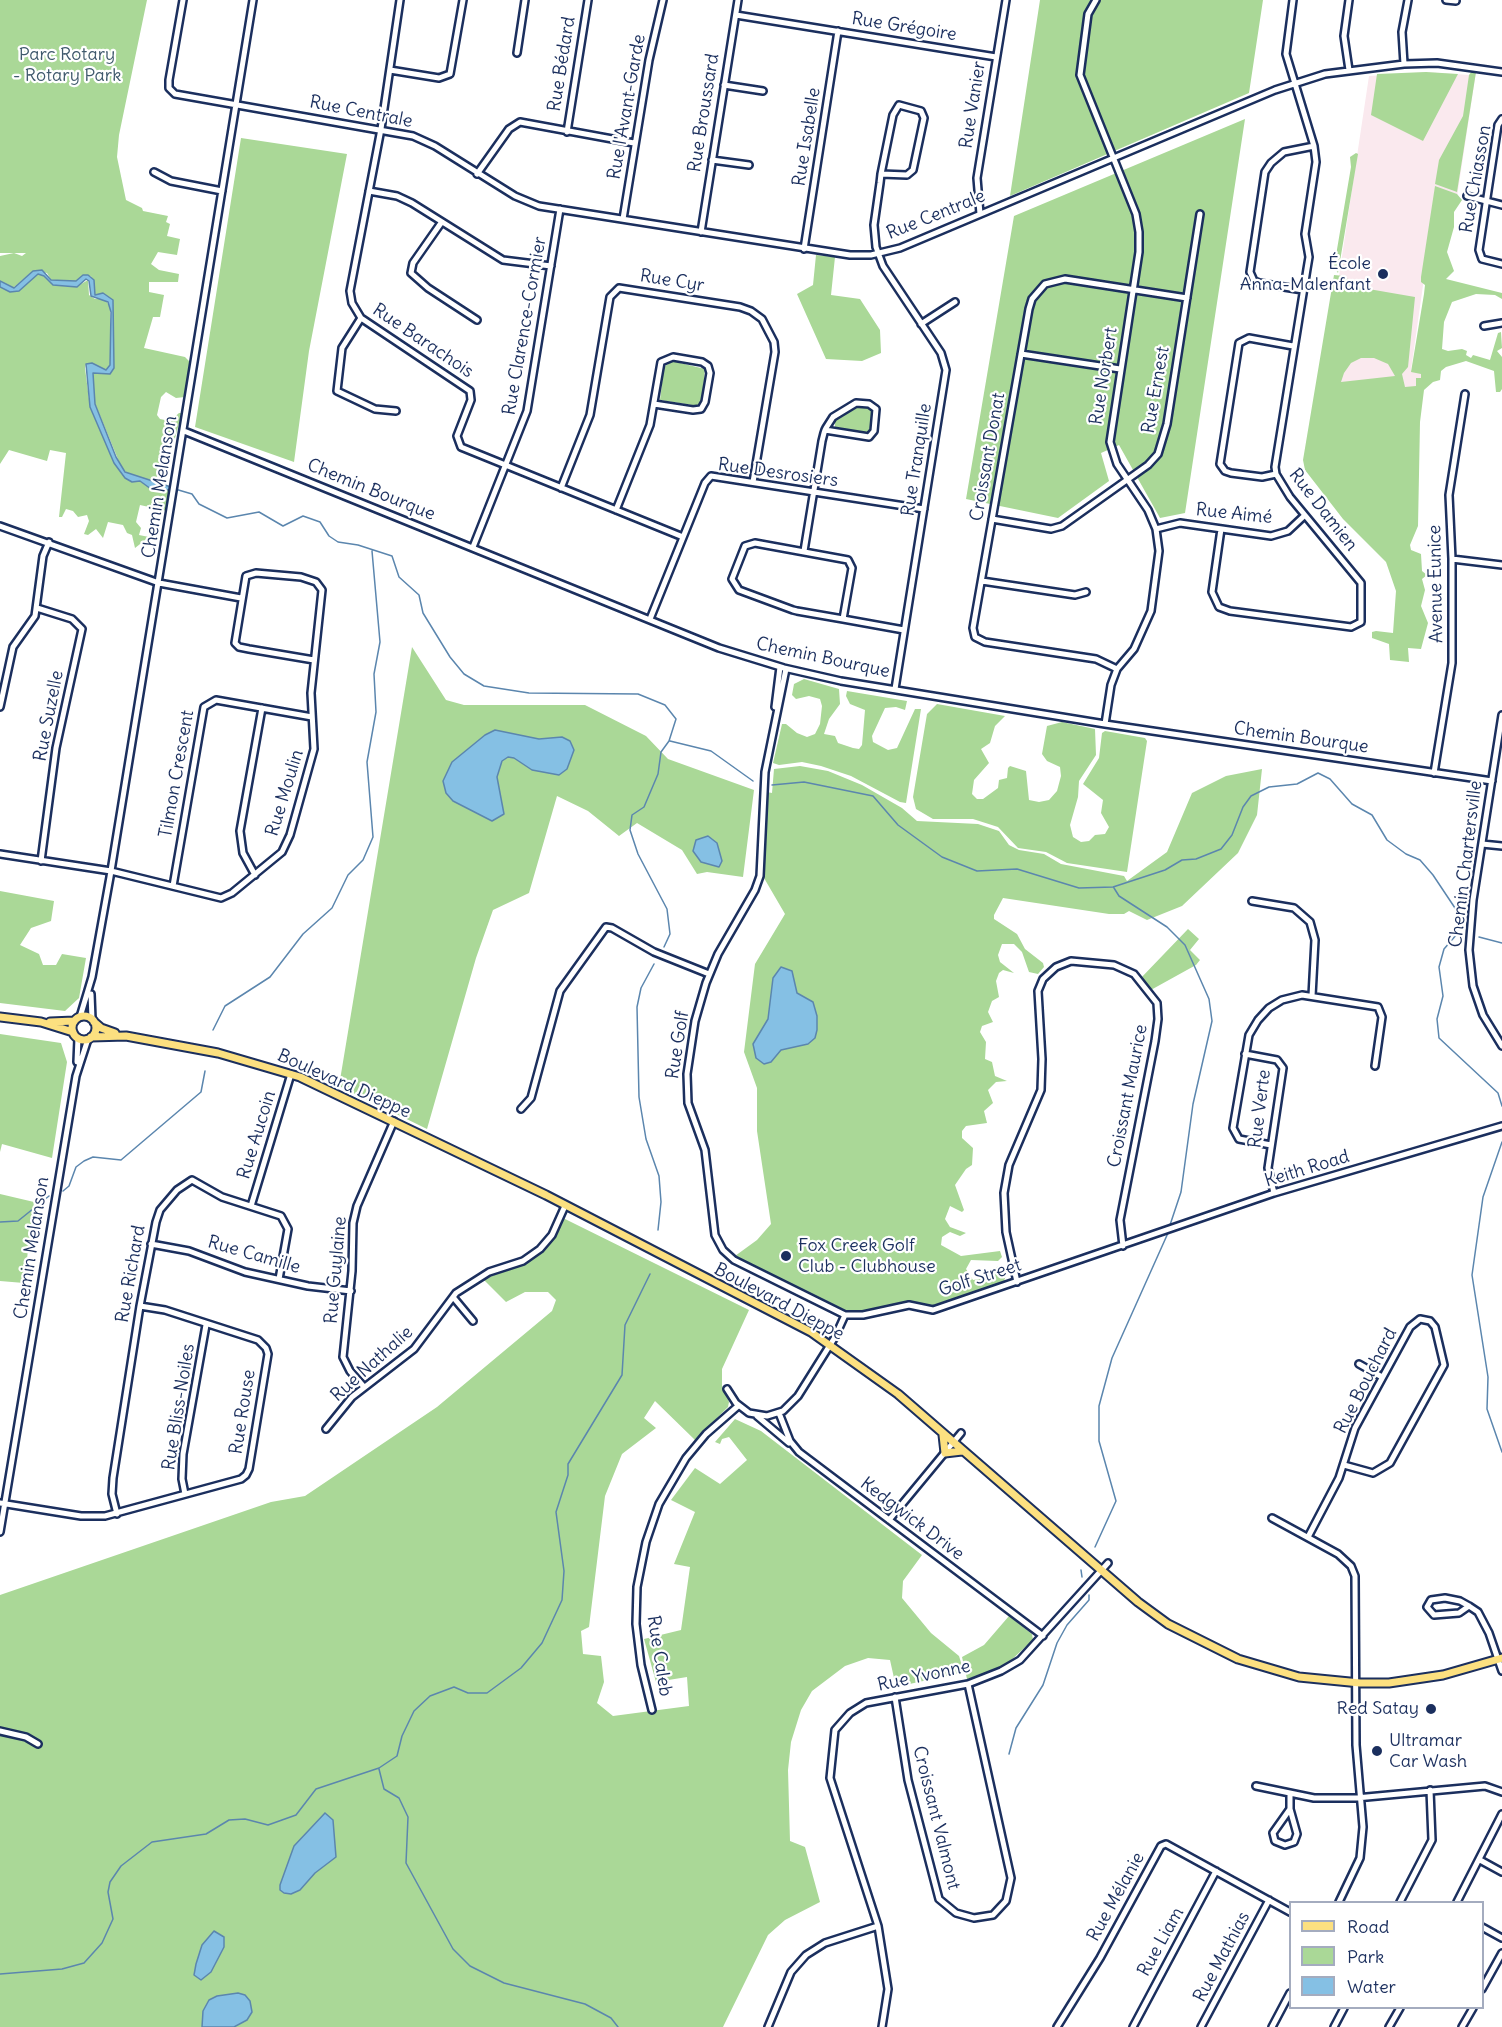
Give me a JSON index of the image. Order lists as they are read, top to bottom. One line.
{"streets":{"main road":["Boulevard Dieppe"],"street":["Rue Grégoire","Rue Bédard","Rue Vanier","Rue l'Avant-Garde","Rue Centrale","Rue Broussard","Rue Isabelle","Rue Chiasson","Rue Cyr","Rue Clarence-Cormier","Rue Barachois","Rue Norbert","Rue Ernest","Croissant Donat","Rue Tranquille","Rue Desrosiers","Chemin Melanson","Chemin Bourque","Rue Damien","Rue Aimé","Avenue Eunice","Rue Suzelle","Tilmon Crescent","Rue Moulin","Chemin Chartersville","Rue Golf","Croissant Maurice","Rue Verte","Rue Aucoin","Keith Road","Rue Camille","Rue Guylaine","Rue Richard","Golf Street","Rue Nathalie","Rue Bouchard","Rue Bliss-Noiles","Rue Rouse","Kedgwick Drive","Rue Caleb","Rue Yvonne","Croissant Valmont","Rue Mélanie","Rue Liam","Rue Mathias"]},"crossings":[["Rue Grégoire","Rue Vanier"],["Rue Grégoire","Rue Broussard"],["Rue Grégoire","Rue Isabelle"],["Rue Vanier","Rue Centrale"],["Rue l'Avant-Garde","Rue Centrale"],["Rue Centrale","Rue Broussard"],["Rue Centrale","Rue Isabelle"],["Rue Centrale","Rue Clarence-Cormier"],["Rue Centrale","Rue Barachois"],["Rue Centrale","Rue Norbert"],["Rue Centrale","Rue Tranquille"],["Rue Centrale","Chemin Melanson"],["Rue Centrale","Rue Damien"],["Rue Cyr","Rue Barachois"],["Rue Cyr","Rue Desrosiers"],["Rue Clarence-Cormier","Rue Barachois"],["Rue Clarence-Cormier","Chemin Bourque"],["Rue Barachois","Rue Desrosiers"],["Rue Norbert","Rue Ernest"],["Rue Norbert","Croissant Donat"],["Rue Norbert","Chemin Bourque"],["Rue Norbert","Rue Aimé"],["Rue Ernest","Croissant Donat"],["Rue Tranquille","Rue Desrosiers"],["Rue Tranquille","Chemin Bourque"],["Rue Desrosiers","Chemin Bourque"],["Chemin Melanson","Chemin Bourque"],["Chemin Melanson","Rue Moulin"],["Chemin Melanson","Rue Rouse"],["Chemin Bourque","Avenue Eunice"],["Chemin Bourque","Chemin Chartersville"],["Chemin Bourque","Rue Golf"],["Rue Damien","Rue Aimé"],["Rue Suzelle","Rue Moulin"],["Tilmon Crescent","Rue Moulin"],["Rue Golf","Golf Street"],["Boulevard Dieppe","Rue Aucoin"],["Boulevard Dieppe","Rue Guylaine"],["Boulevard Dieppe","Rue Nathalie"],["Boulevard Dieppe","Rue Yvonne"],["Croissant Maurice","Keith Road"],["Croissant Maurice","Golf Street"],["Rue Verte","Keith Road"],["Rue Aucoin","Rue Richard"],["Keith Road","Golf Street"],["Rue Camille","Rue Guylaine"],["Rue Camille","Rue Richard"],["Rue Guylaine","Rue Nathalie"],["Rue Richard","Rue Rouse"],["Rue Bliss-Noiles","Rue Rouse"],["Kedgwick Drive","Rue Yvonne"],["Rue Yvonne","Croissant Valmont"],["Rue Mélanie","Rue Liam"],["Rue Mélanie","Rue Mathias"]],"parks":["Parc Rotary - Rotary Park"],"places":["École Anna-Malenfant","Fox Creek Golf Club - Clubhouse","Red Satay","Ultramar Car Wash"],"legend":["Road","Park","Water"]}
